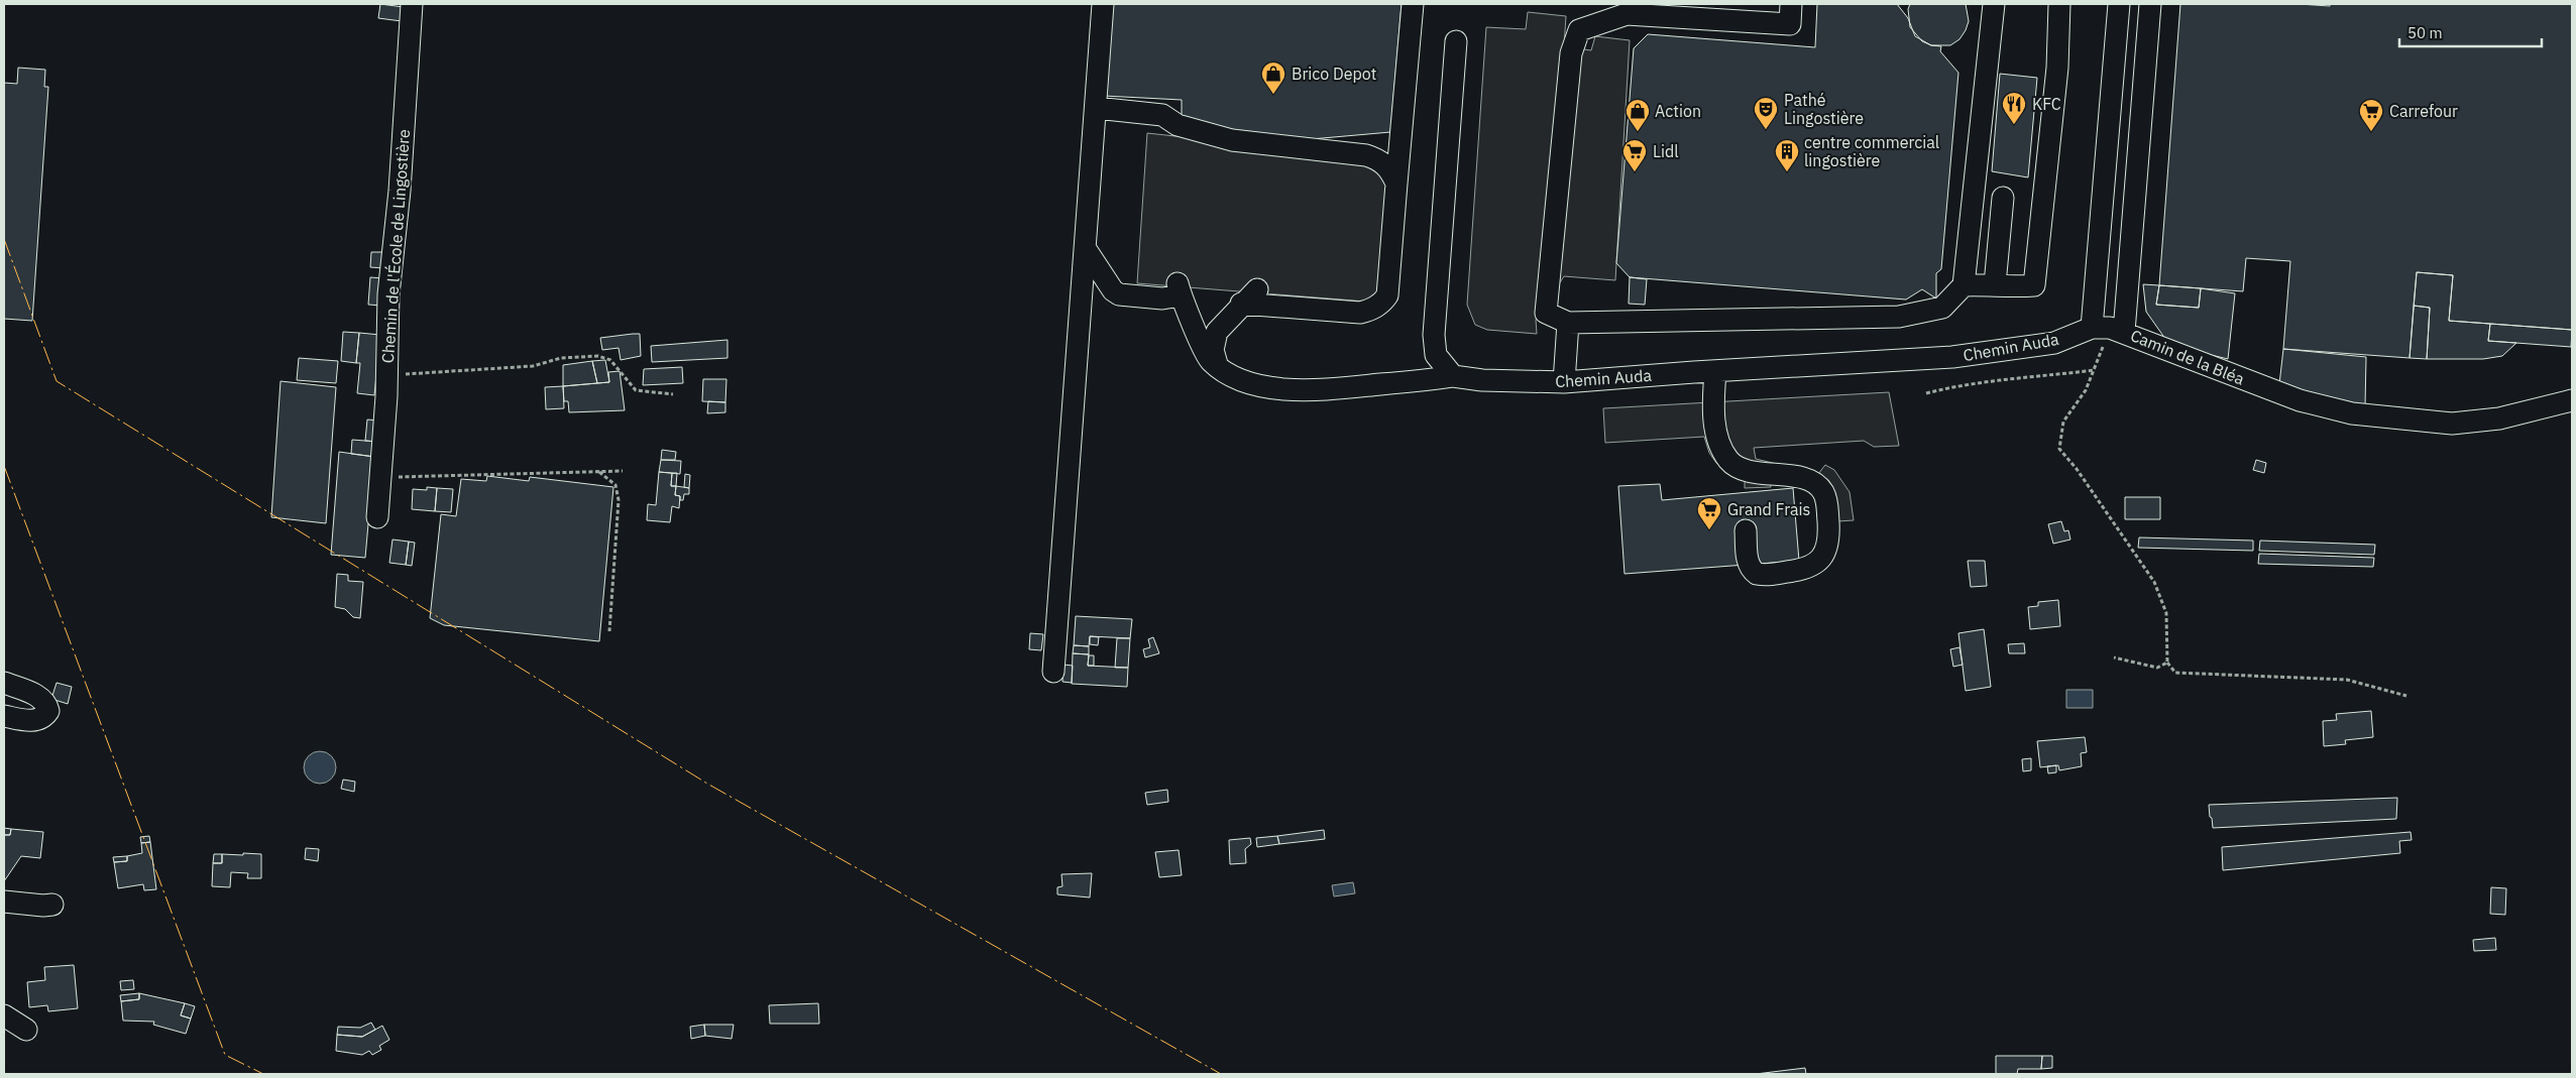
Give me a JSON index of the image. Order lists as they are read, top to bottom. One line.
{"streets":{"street":["Chemin de l'École de Lingostière","Chemin Auda","Camin de la Bléa"]},"crossings":[["Chemin Auda","Camin de la Bléa"]],"places":{"shop":["Brico Depot","Action"],"restaurant":["KFC"],"theatre":["Pathé Lingostière"],"supermarket":["Carrefour","Lidl","Grand Frais"],"building":["centre commercial lingostière"]},"scale_bar":"50 m"}
